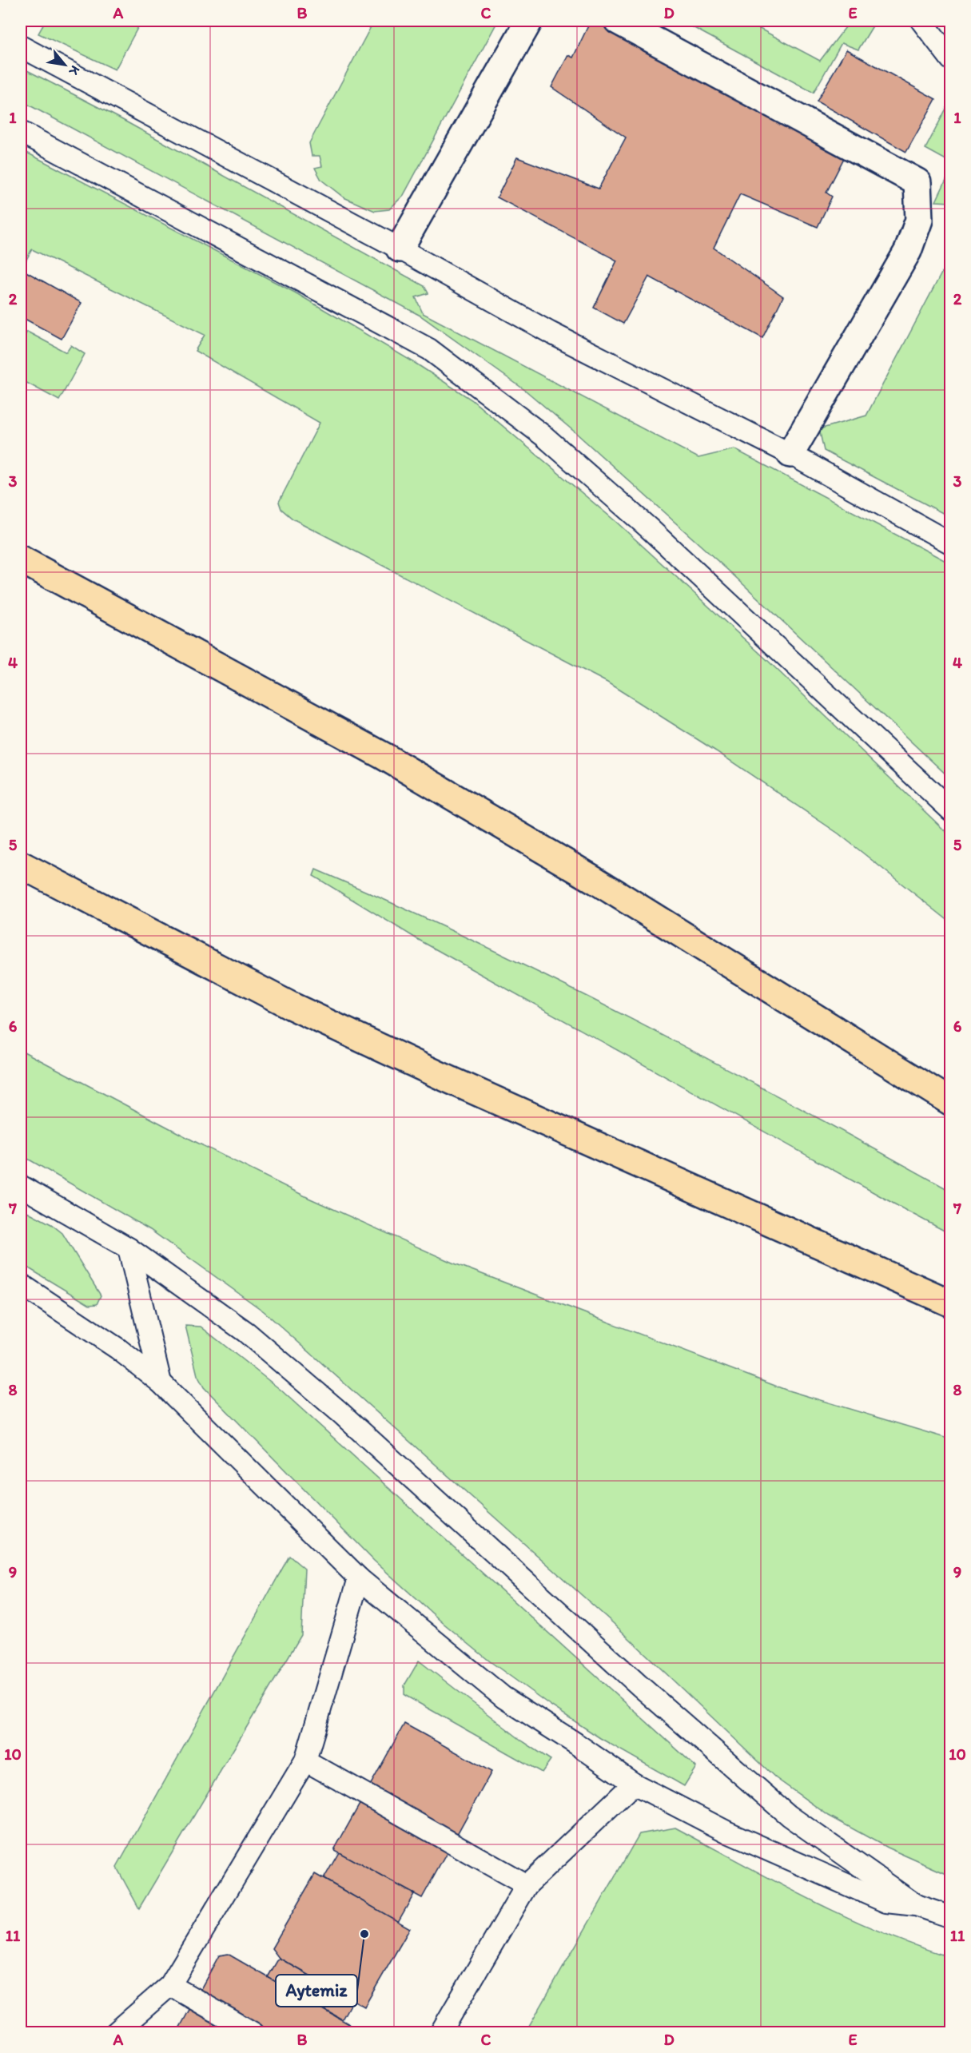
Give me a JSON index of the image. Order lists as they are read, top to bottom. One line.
{"places":["Aytemiz"],"north":"bottom right","grid":{"columns":["A","B","C","D","E"],"rows":["1","2","3","4","5","6","7","8","9","10","11"]}}
